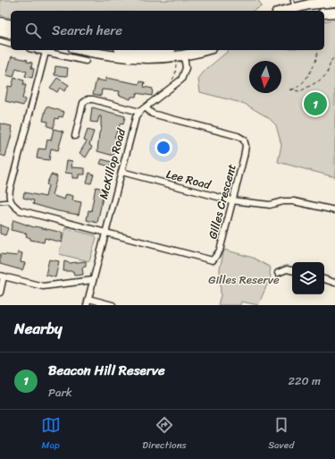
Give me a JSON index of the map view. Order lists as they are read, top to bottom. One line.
{"streets":{"street":["McKillop Road","Lee Road","Gilles Crescent"]},"crossings":[["McKillop Road","Lee Road"],["McKillop Road","Gilles Crescent"],["Lee Road","Gilles Crescent"]],"parks":["Gilles Reserve"],"north":"bottom","page":{"search":"Search here","pins":"1","heading":"Nearby","list":[{"mark":"1","name":"Beacon Hill Reserve","note":"Park","value":"220 m"}],"nav":["Map","Directions","Saved"]}}
